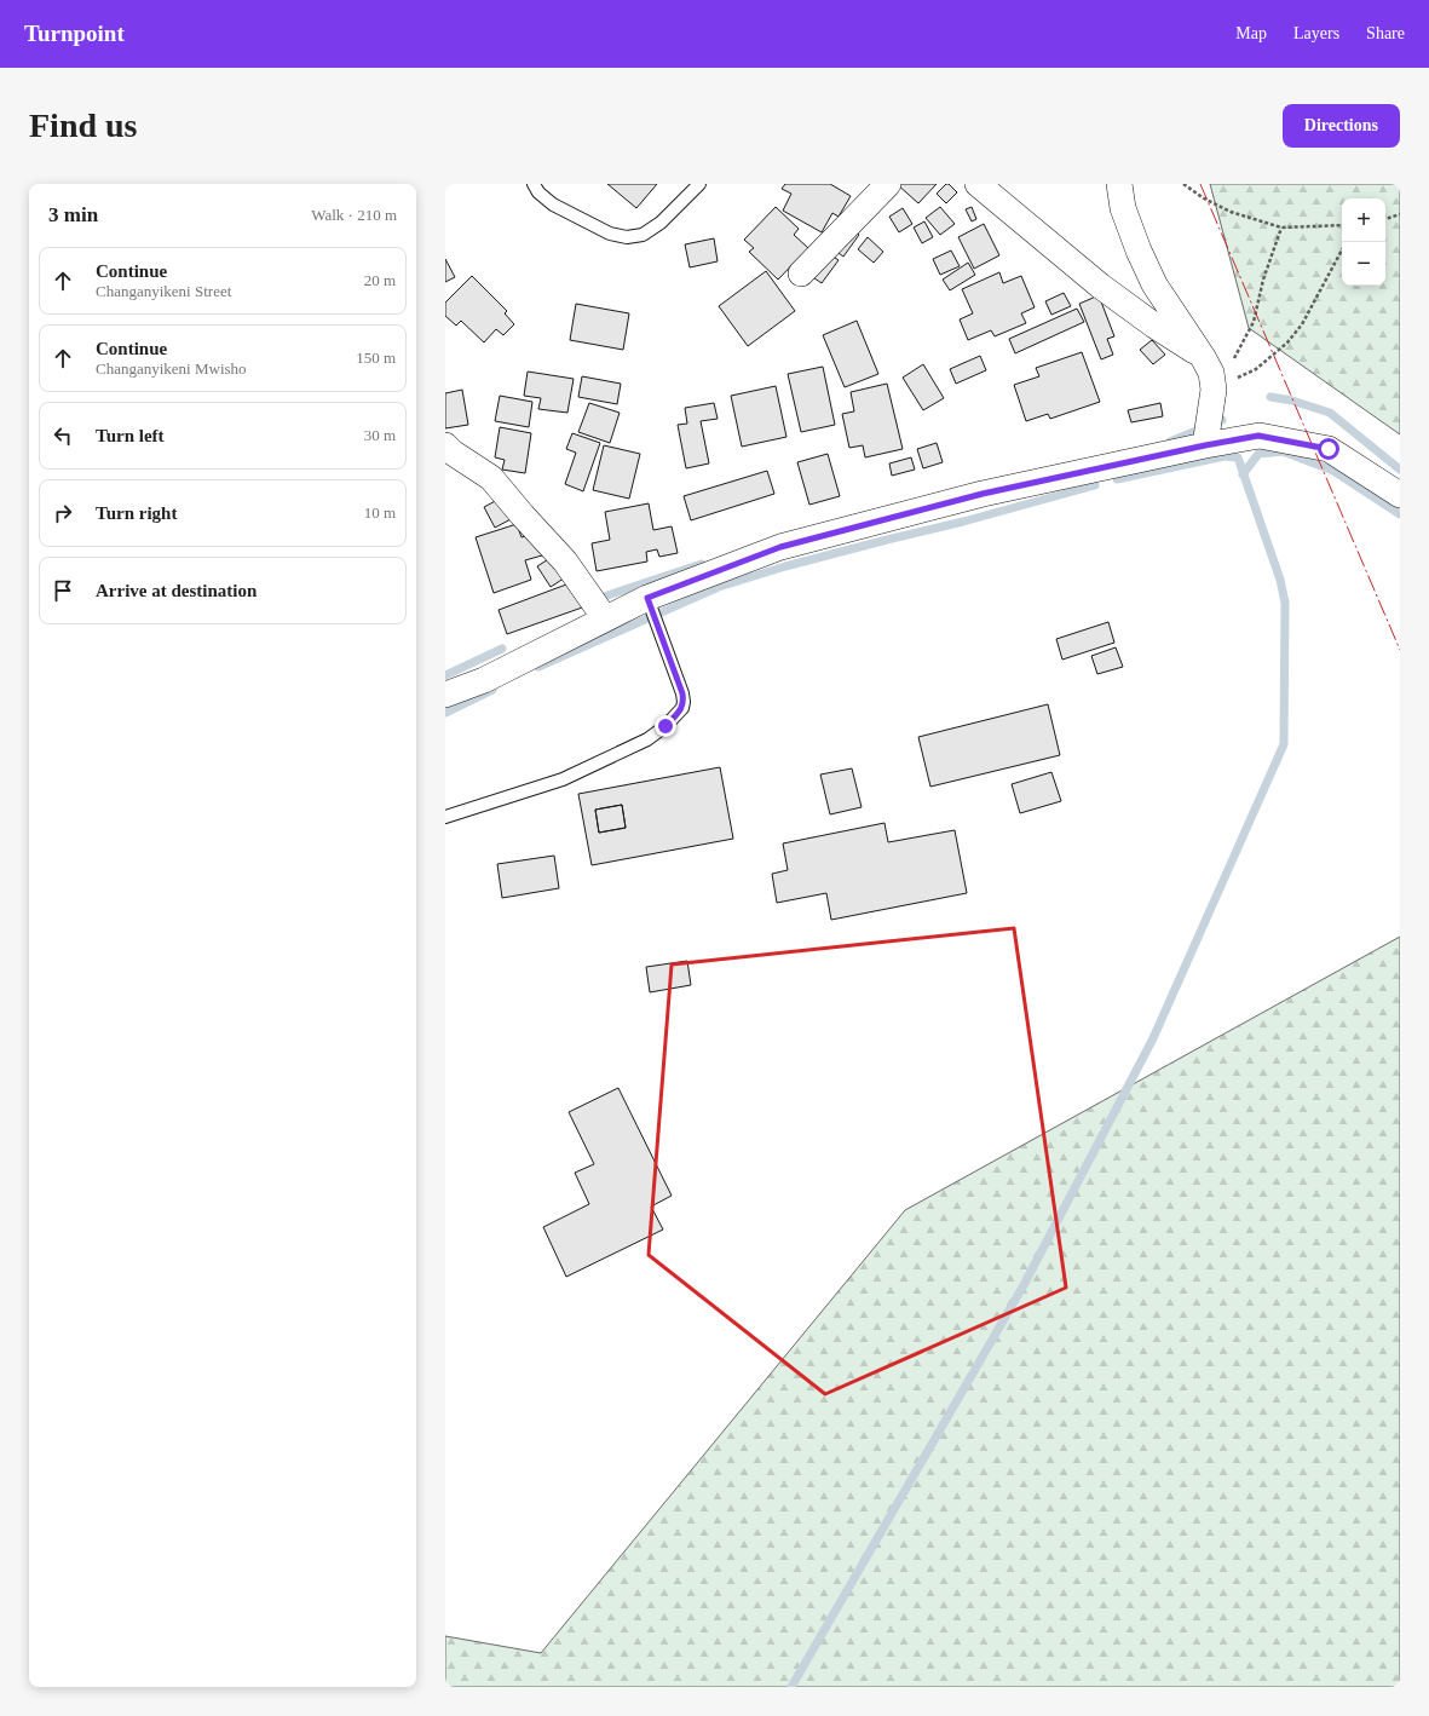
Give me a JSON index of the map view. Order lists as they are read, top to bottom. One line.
{"page":{"header":"Turnpoint","nav":["Map","Layers","Share"],"buttons":"Directions","title":"Find us","heading":["3 min","Walk · 210 m"],"map_buttons":["+","−"],"list":[["Continue","Changanyikeni Street","20 m"],["Continue","Changanyikeni Mwisho","150 m"],["Turn left","30 m"],["Turn right","10 m"],"Arrive at destination"]}}
